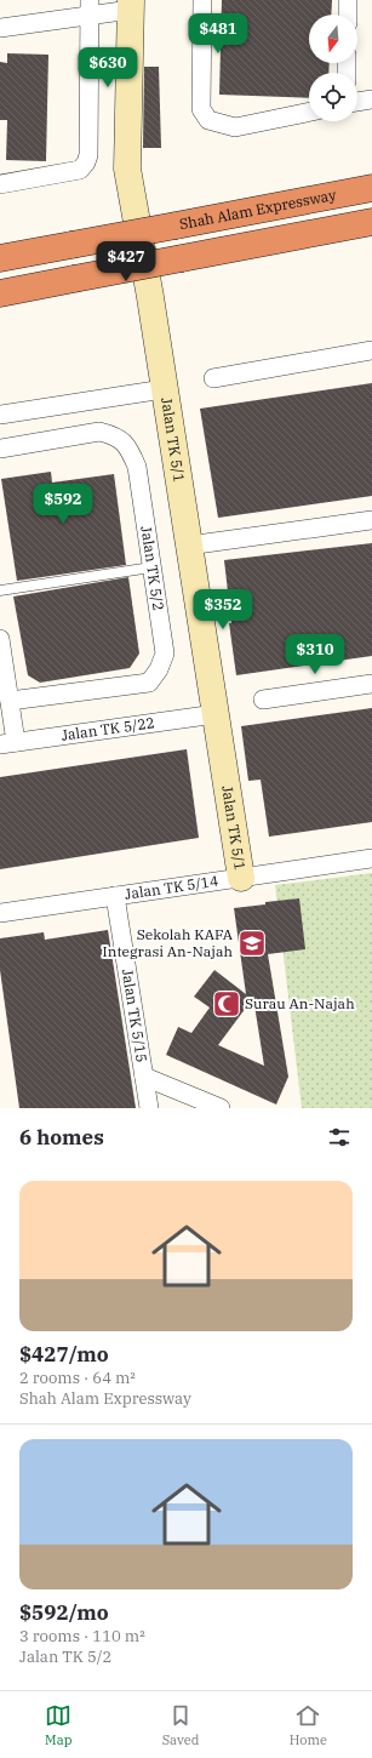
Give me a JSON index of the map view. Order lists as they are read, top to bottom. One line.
{"streets":{"highway":["Shah Alam Expressway"],"street":["Jalan TK 5/1","Jalan TK 5/2","Jalan TK 5/22","Jalan TK 5/14","Jalan TK 5/15"]},"crossings":[["Jalan TK 5/1","Jalan TK 5/22"],["Jalan TK 5/1","Jalan TK 5/14"],["Jalan TK 5/14","Jalan TK 5/15"]],"places":{"school or university":["Sekolah KAFA Integrasi An-Najah"],"mosque":["Surau An-Najah"]},"north":"bottom","page":{"price":["$481","$630","$427","$592","$352","$310"],"heading":"6 homes","list":[{"name":"$427/mo","note":"2 rooms · 64 m² · Shah Alam Expressway"},{"name":"$592/mo","note":"3 rooms · 110 m² · Jalan TK 5/2"}],"tabs":["Map","Saved","Home"]}}
